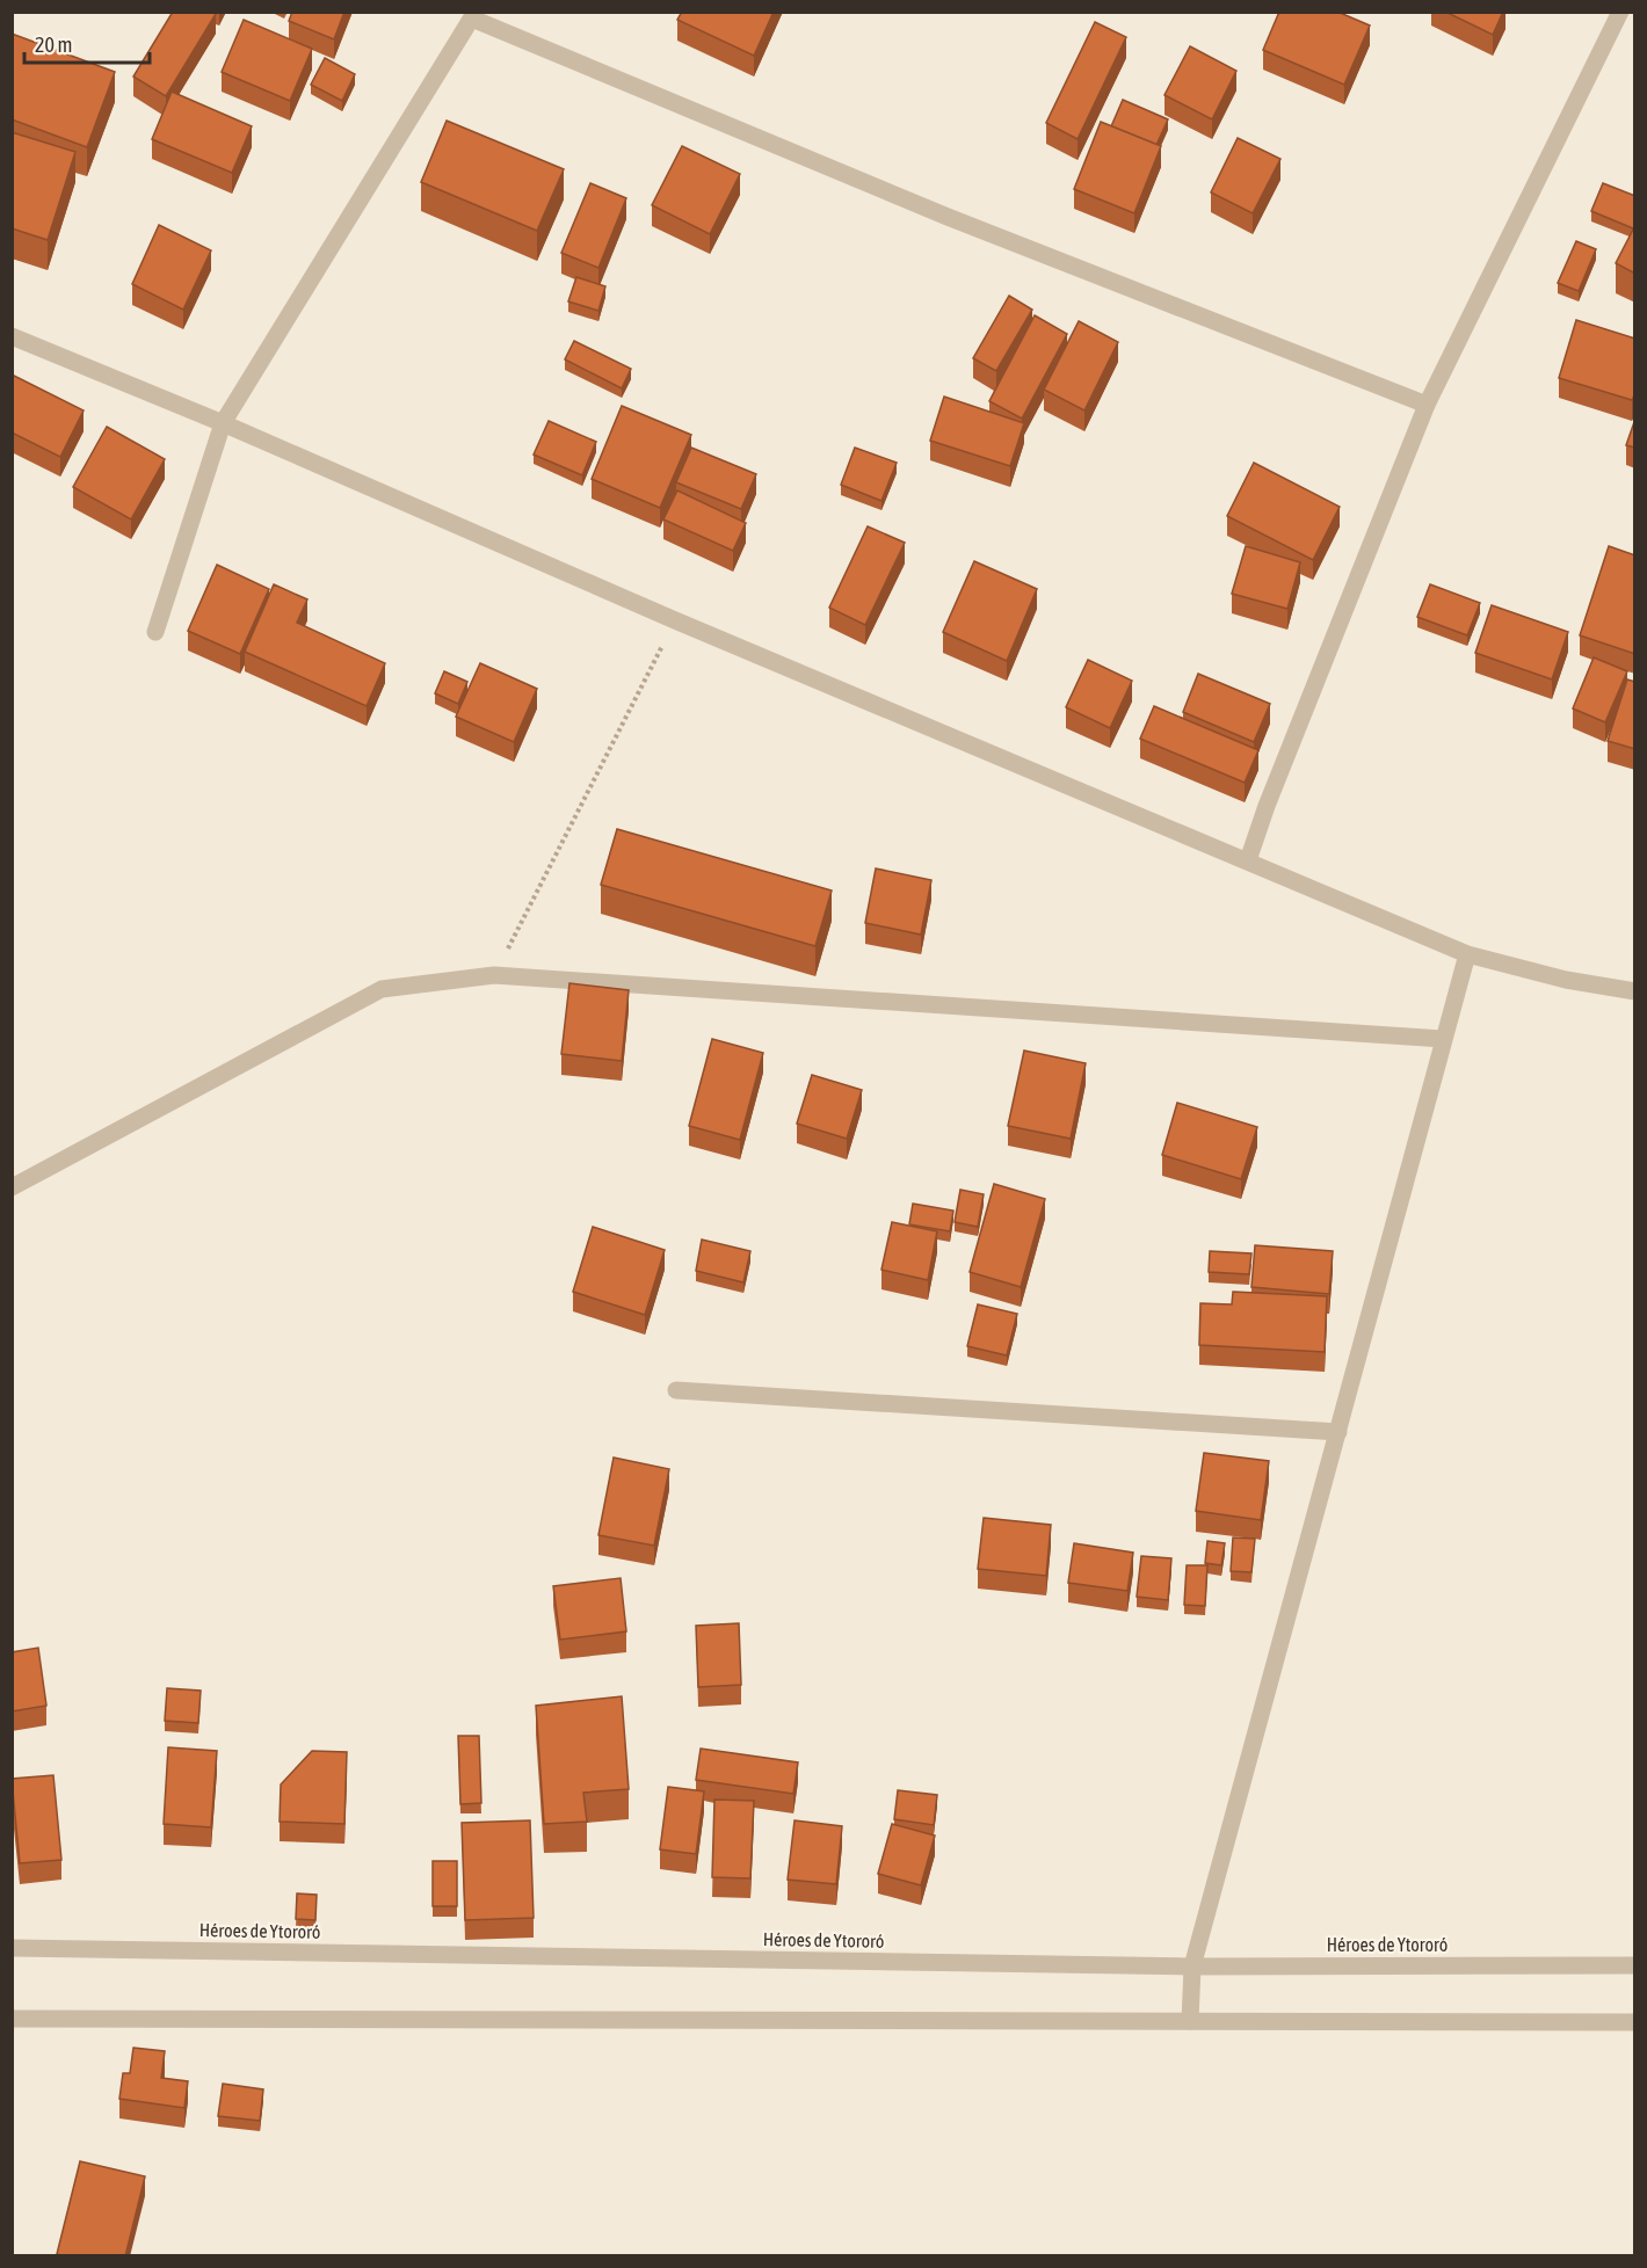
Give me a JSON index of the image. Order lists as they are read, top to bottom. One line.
{"streets":{"street":["Héroes de Ytororó"]},"scale_bar":"20 m"}
